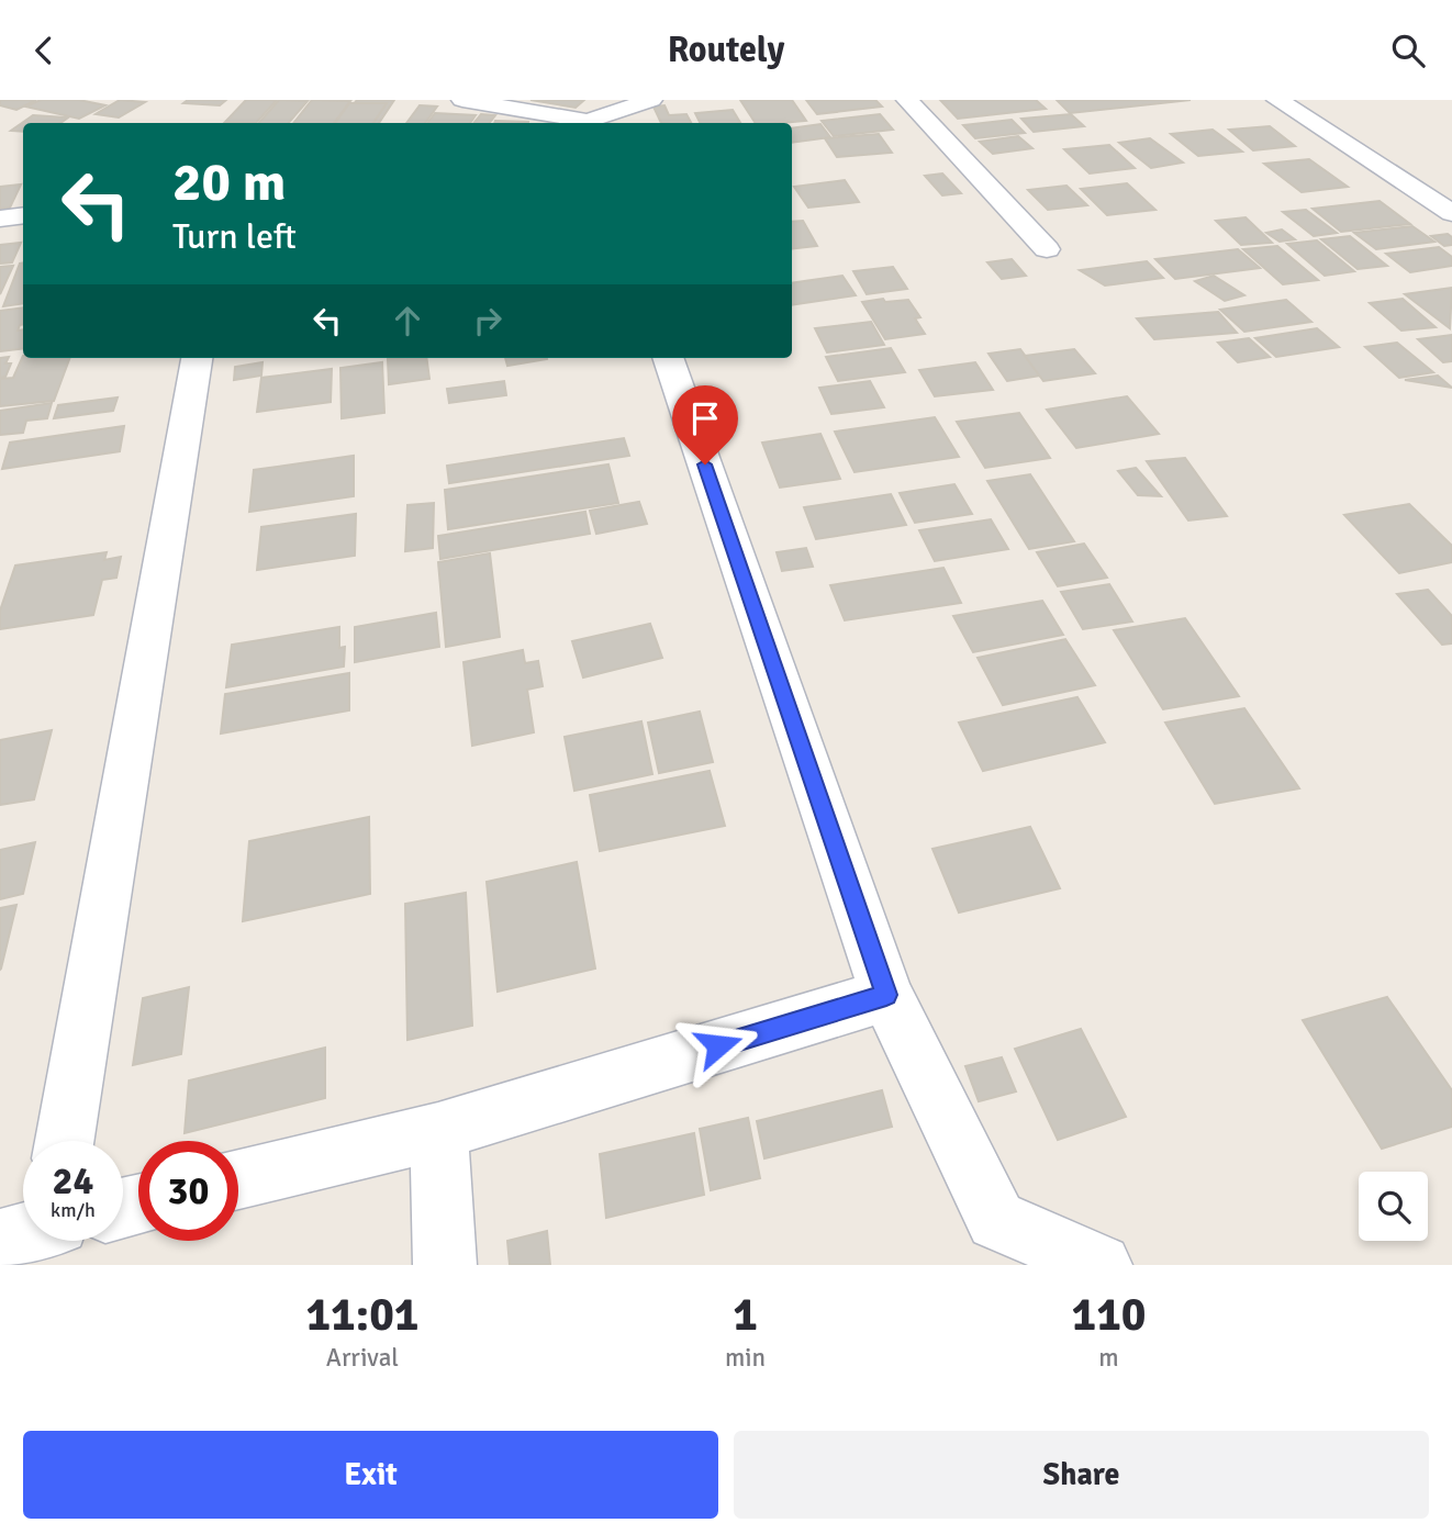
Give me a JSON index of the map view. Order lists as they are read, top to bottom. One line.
{"page":{"header":"Routely","turn":["20 m","Turn left"],"speed":"24 km/h","limit":"30","eta":["11:01","Arrival","1","min","110","m"],"buttons":["Exit","Share"]}}
